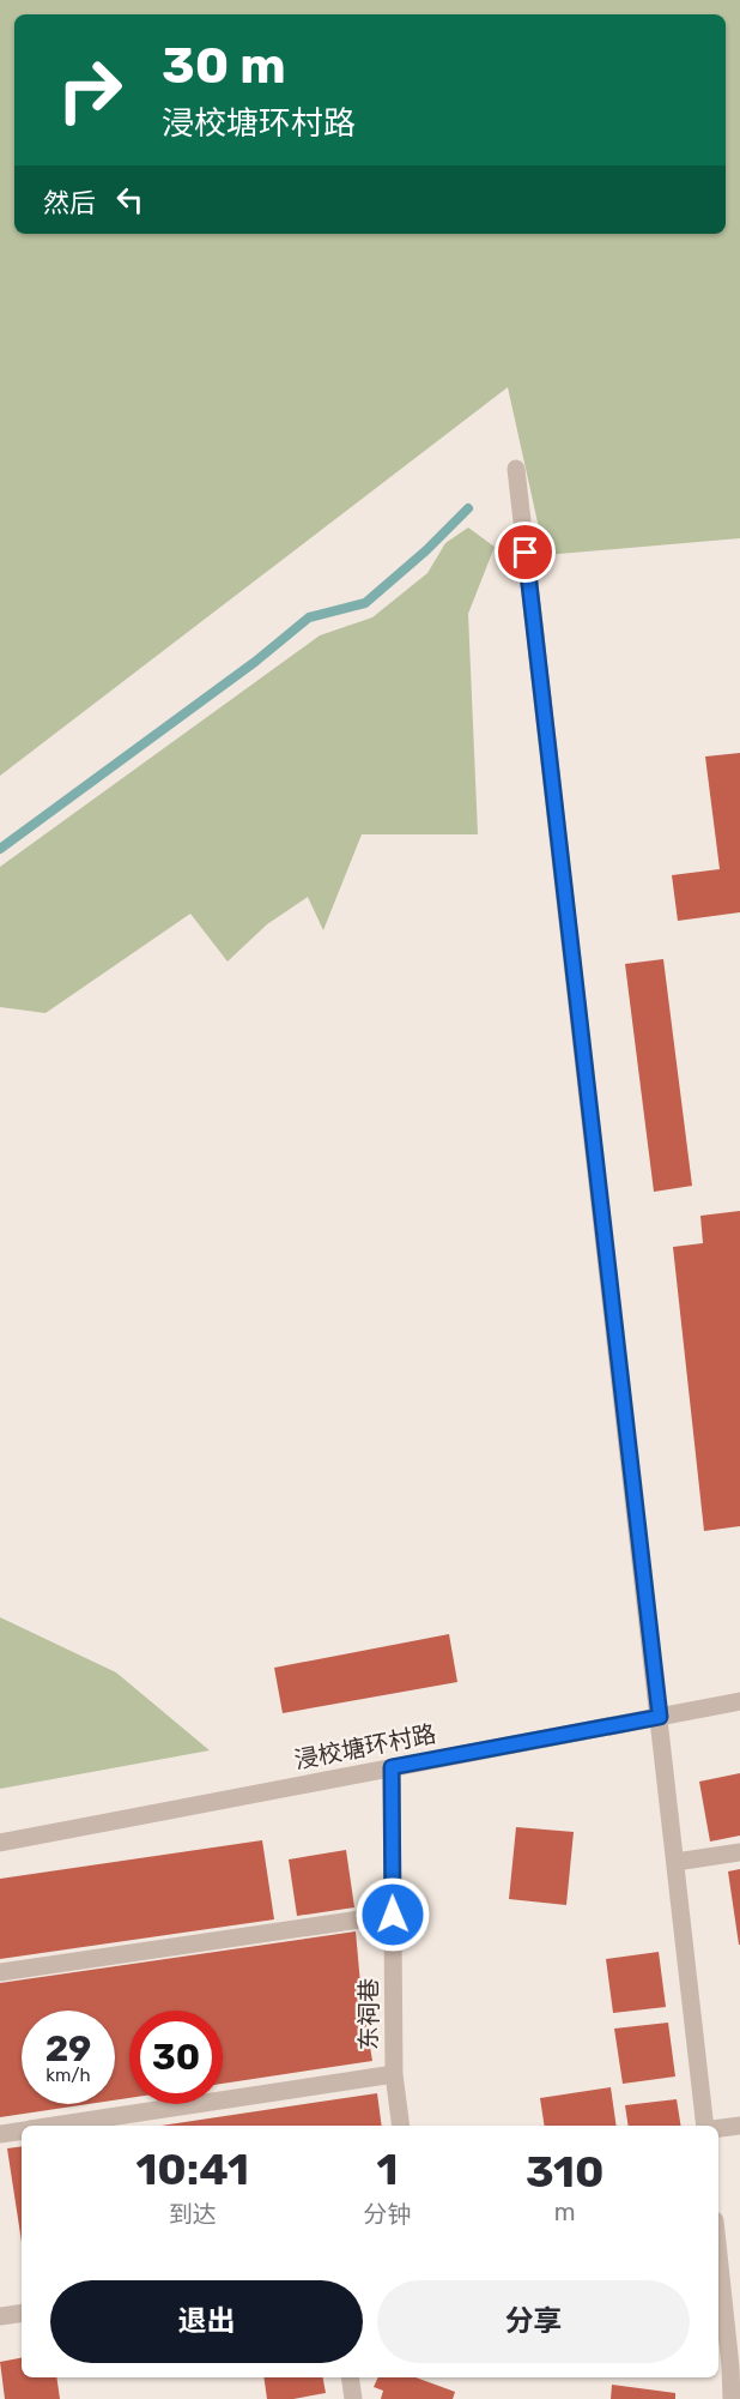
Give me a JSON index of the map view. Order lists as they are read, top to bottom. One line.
{"streets":{"street":["浸校塘环村路","东祠巷"]},"crossings":[["浸校塘环村路","东祠巷"]],"page":{"turn":["30 m","浸校塘环村路"],"then":"然后","speed":"29 km/h","limit":"30","eta":["10:41","到达","1","分钟","310","m"],"buttons":["退出","分享"]}}
